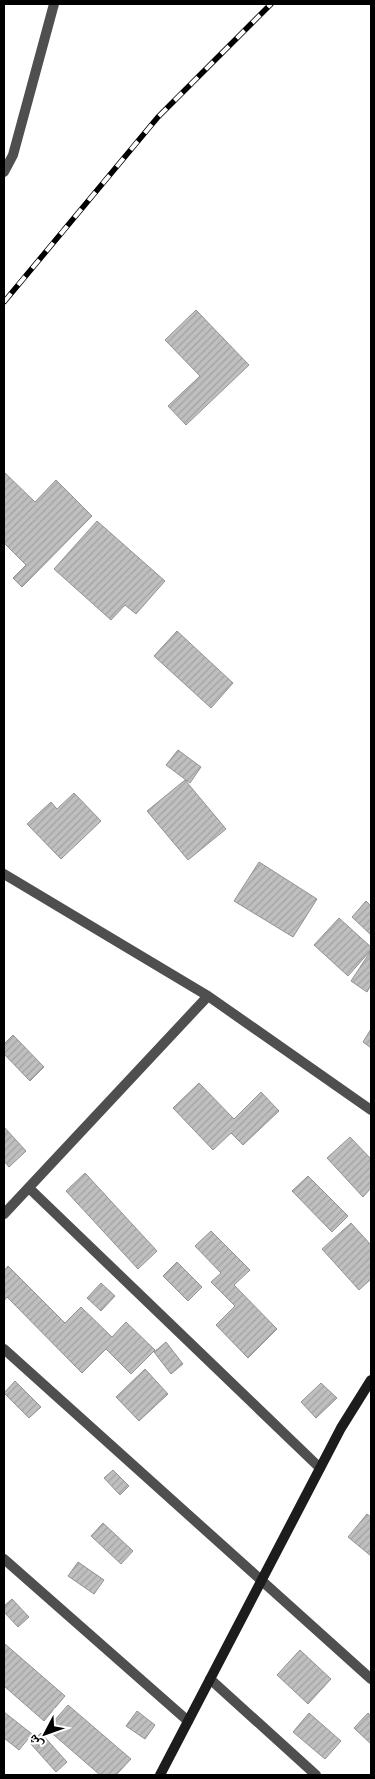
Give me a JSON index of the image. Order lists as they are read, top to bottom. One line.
{"north":"bottom left"}
